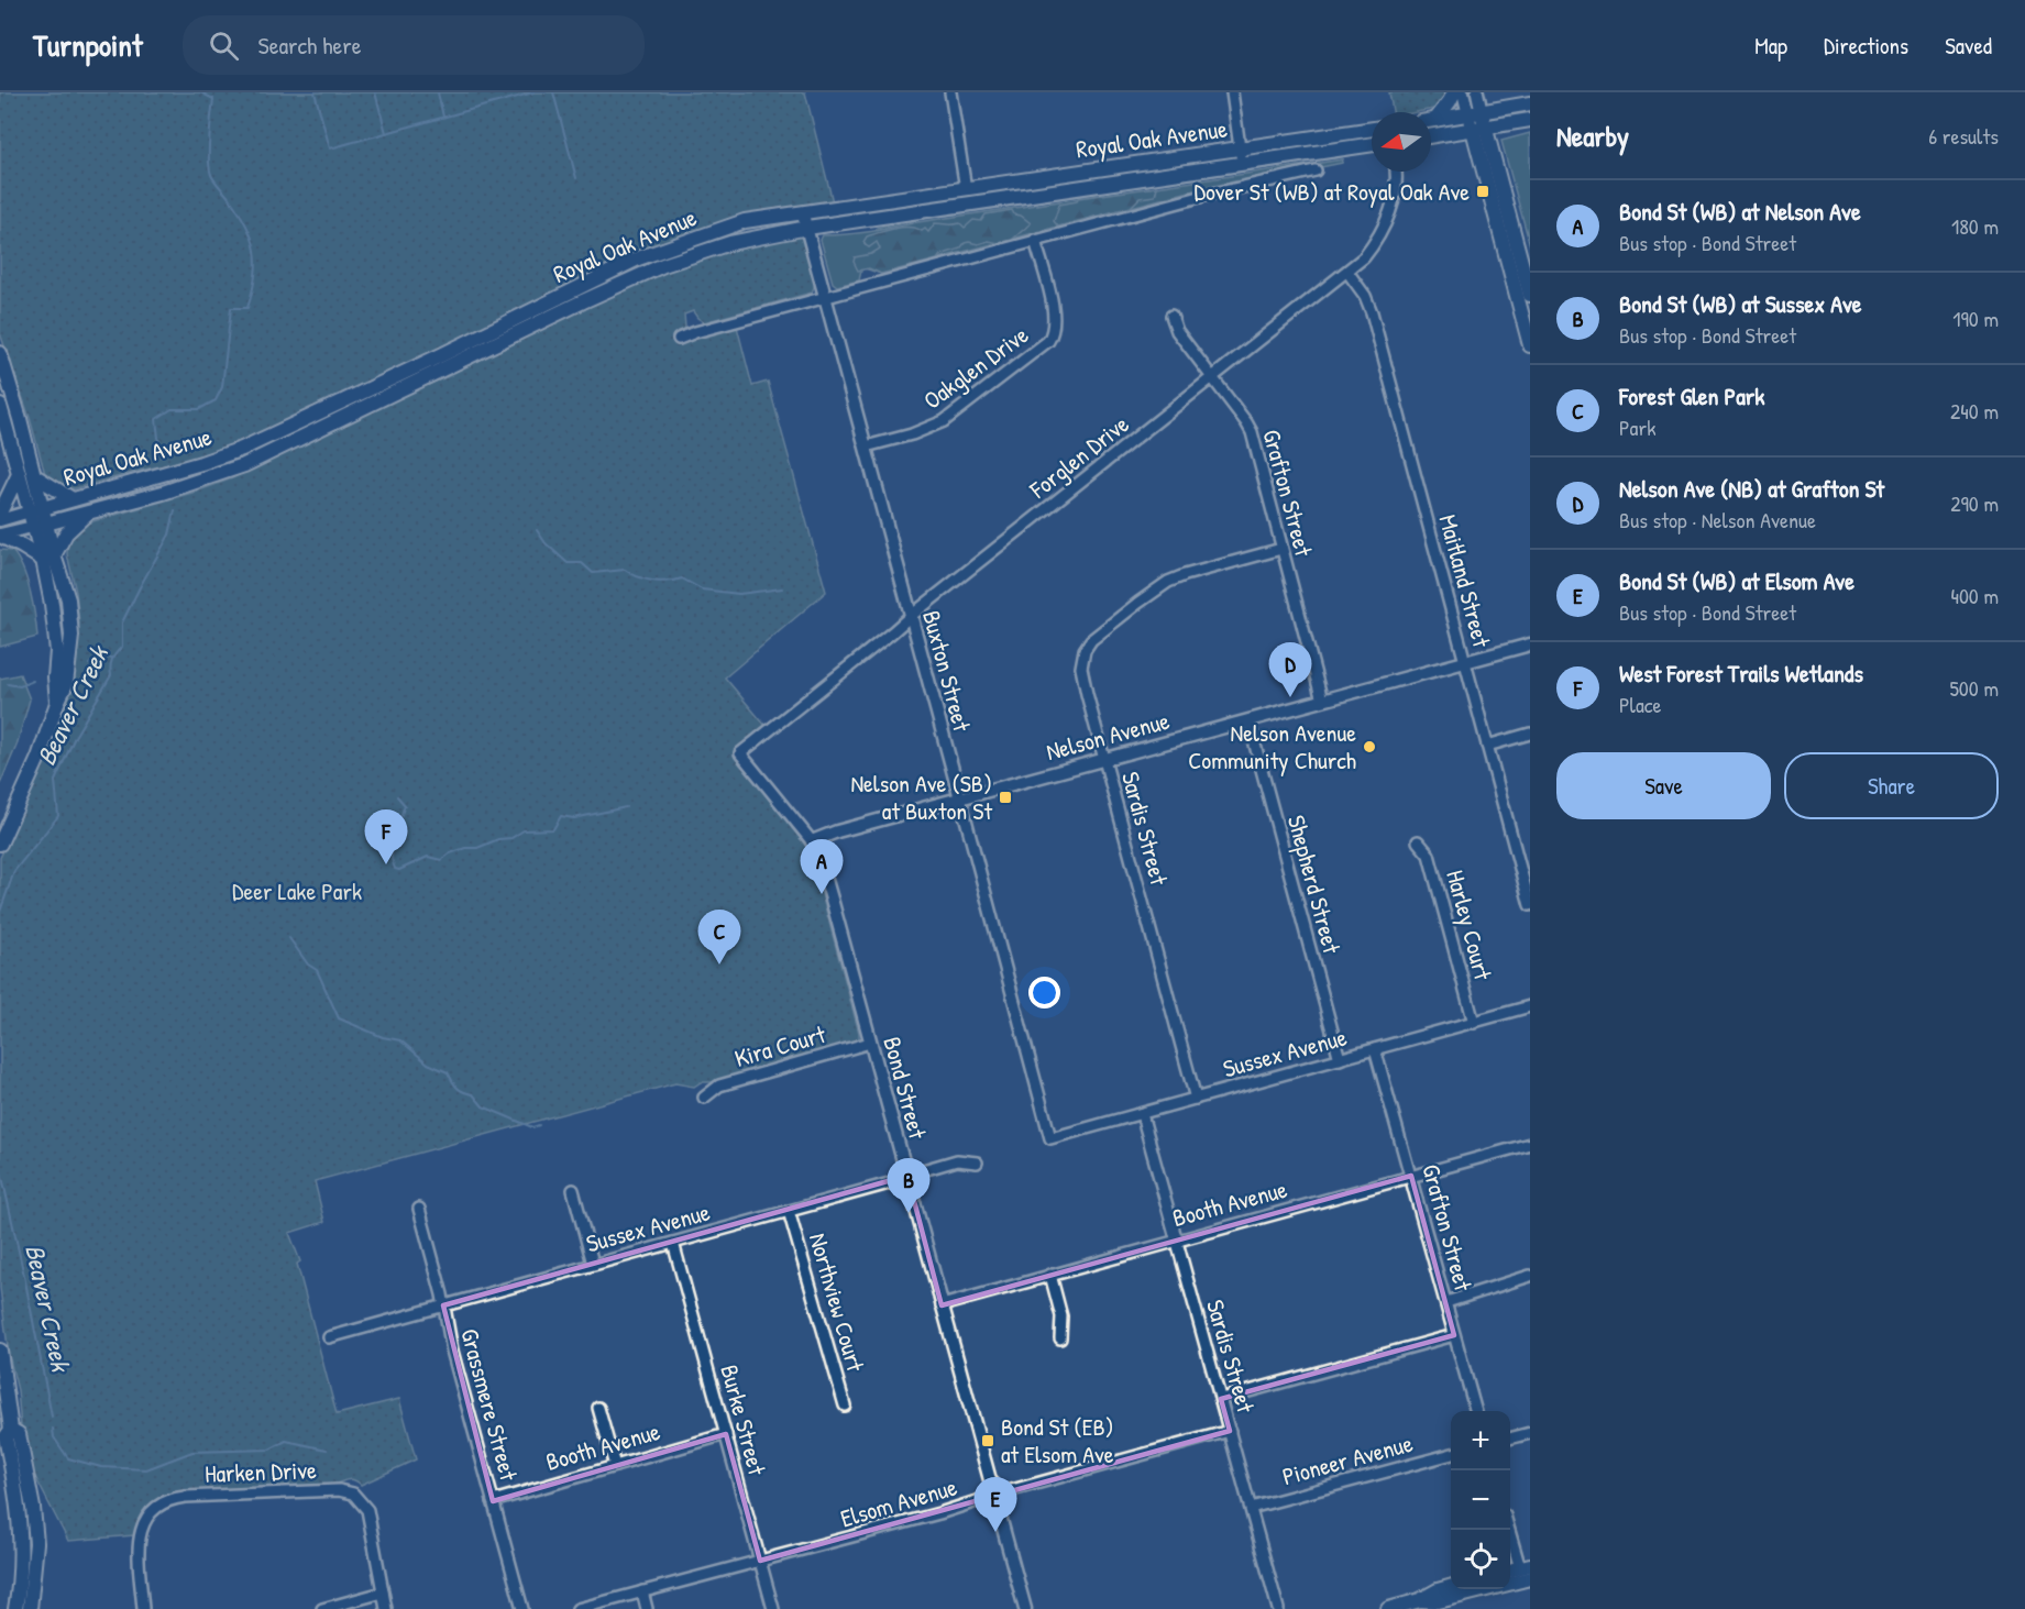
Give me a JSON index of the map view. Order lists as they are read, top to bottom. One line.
{"streets":{"main road":["Royal Oak Avenue"],"street":["Oakglen Drive","Forglen Drive","Grafton Street","Maitland Street","Buxton Street","Nelson Avenue","Sardis Street","Shepherd Street","Harley Court","Kira Court","Sussex Avenue","Bond Street","Booth Avenue","Northview Court","Grassmere Street","Burke Street","Pioneer Avenue","Harken Drive","Elsom Avenue"]},"crossings":[["Royal Oak Avenue","Buxton Street"],["Oakglen Drive","Buxton Street"],["Forglen Drive","Grafton Street"],["Forglen Drive","Maitland Street"],["Forglen Drive","Buxton Street"],["Forglen Drive","Bond Street"],["Grafton Street","Nelson Avenue"],["Grafton Street","Sardis Street"],["Grafton Street","Sussex Avenue"],["Grafton Street","Booth Avenue"],["Maitland Street","Nelson Avenue"],["Buxton Street","Nelson Avenue"],["Buxton Street","Sussex Avenue"],["Nelson Avenue","Sardis Street"],["Nelson Avenue","Shepherd Street"],["Nelson Avenue","Bond Street"],["Sardis Street","Sussex Avenue"],["Sardis Street","Booth Avenue"],["Sardis Street","Pioneer Avenue"],["Sardis Street","Elsom Avenue"],["Shepherd Street","Sussex Avenue"],["Harley Court","Sussex Avenue"],["Kira Court","Bond Street"],["Sussex Avenue","Bond Street"],["Sussex Avenue","Northview Court"],["Sussex Avenue","Grassmere Street"],["Sussex Avenue","Burke Street"],["Bond Street","Booth Avenue"],["Bond Street","Elsom Avenue"],["Booth Avenue","Grassmere Street"],["Booth Avenue","Burke Street"],["Burke Street","Elsom Avenue"]],"water":["Beaver Creek"],"parks":["Deer Lake Park"],"places":{"transit":["Dover St (WB) at Royal Oak Ave","Nelson Ave (SB) at Buxton St","Bond St (EB) at Elsom Ave"],"other":["Nelson Avenue Community Church"]},"north":"left","page":{"header":"Turnpoint","search":"Search here","nav":["Map","Directions","Saved"],"heading":["Nearby","6 results"],"list":[{"mark":"A","name":"Bond St (WB) at Nelson Ave","note":"Bus stop · Bond Street","value":"180 m"},{"mark":"B","name":"Bond St (WB) at Sussex Ave","note":"Bus stop · Bond Street","value":"190 m"},{"mark":"C","name":"Forest Glen Park","note":"Park","value":"240 m"},{"mark":"D","name":"Nelson Ave (NB) at Grafton St","note":"Bus stop · Nelson Avenue","value":"290 m"},{"mark":"E","name":"Bond St (WB) at Elsom Ave","note":"Bus stop · Bond Street","value":"400 m"},{"mark":"F","name":"West Forest Trails Wetlands","note":"Place","value":"500 m"}],"pins":["D","F","A","C","B","E"],"buttons":["Save","Share"],"map_buttons":["+","−"]}}
